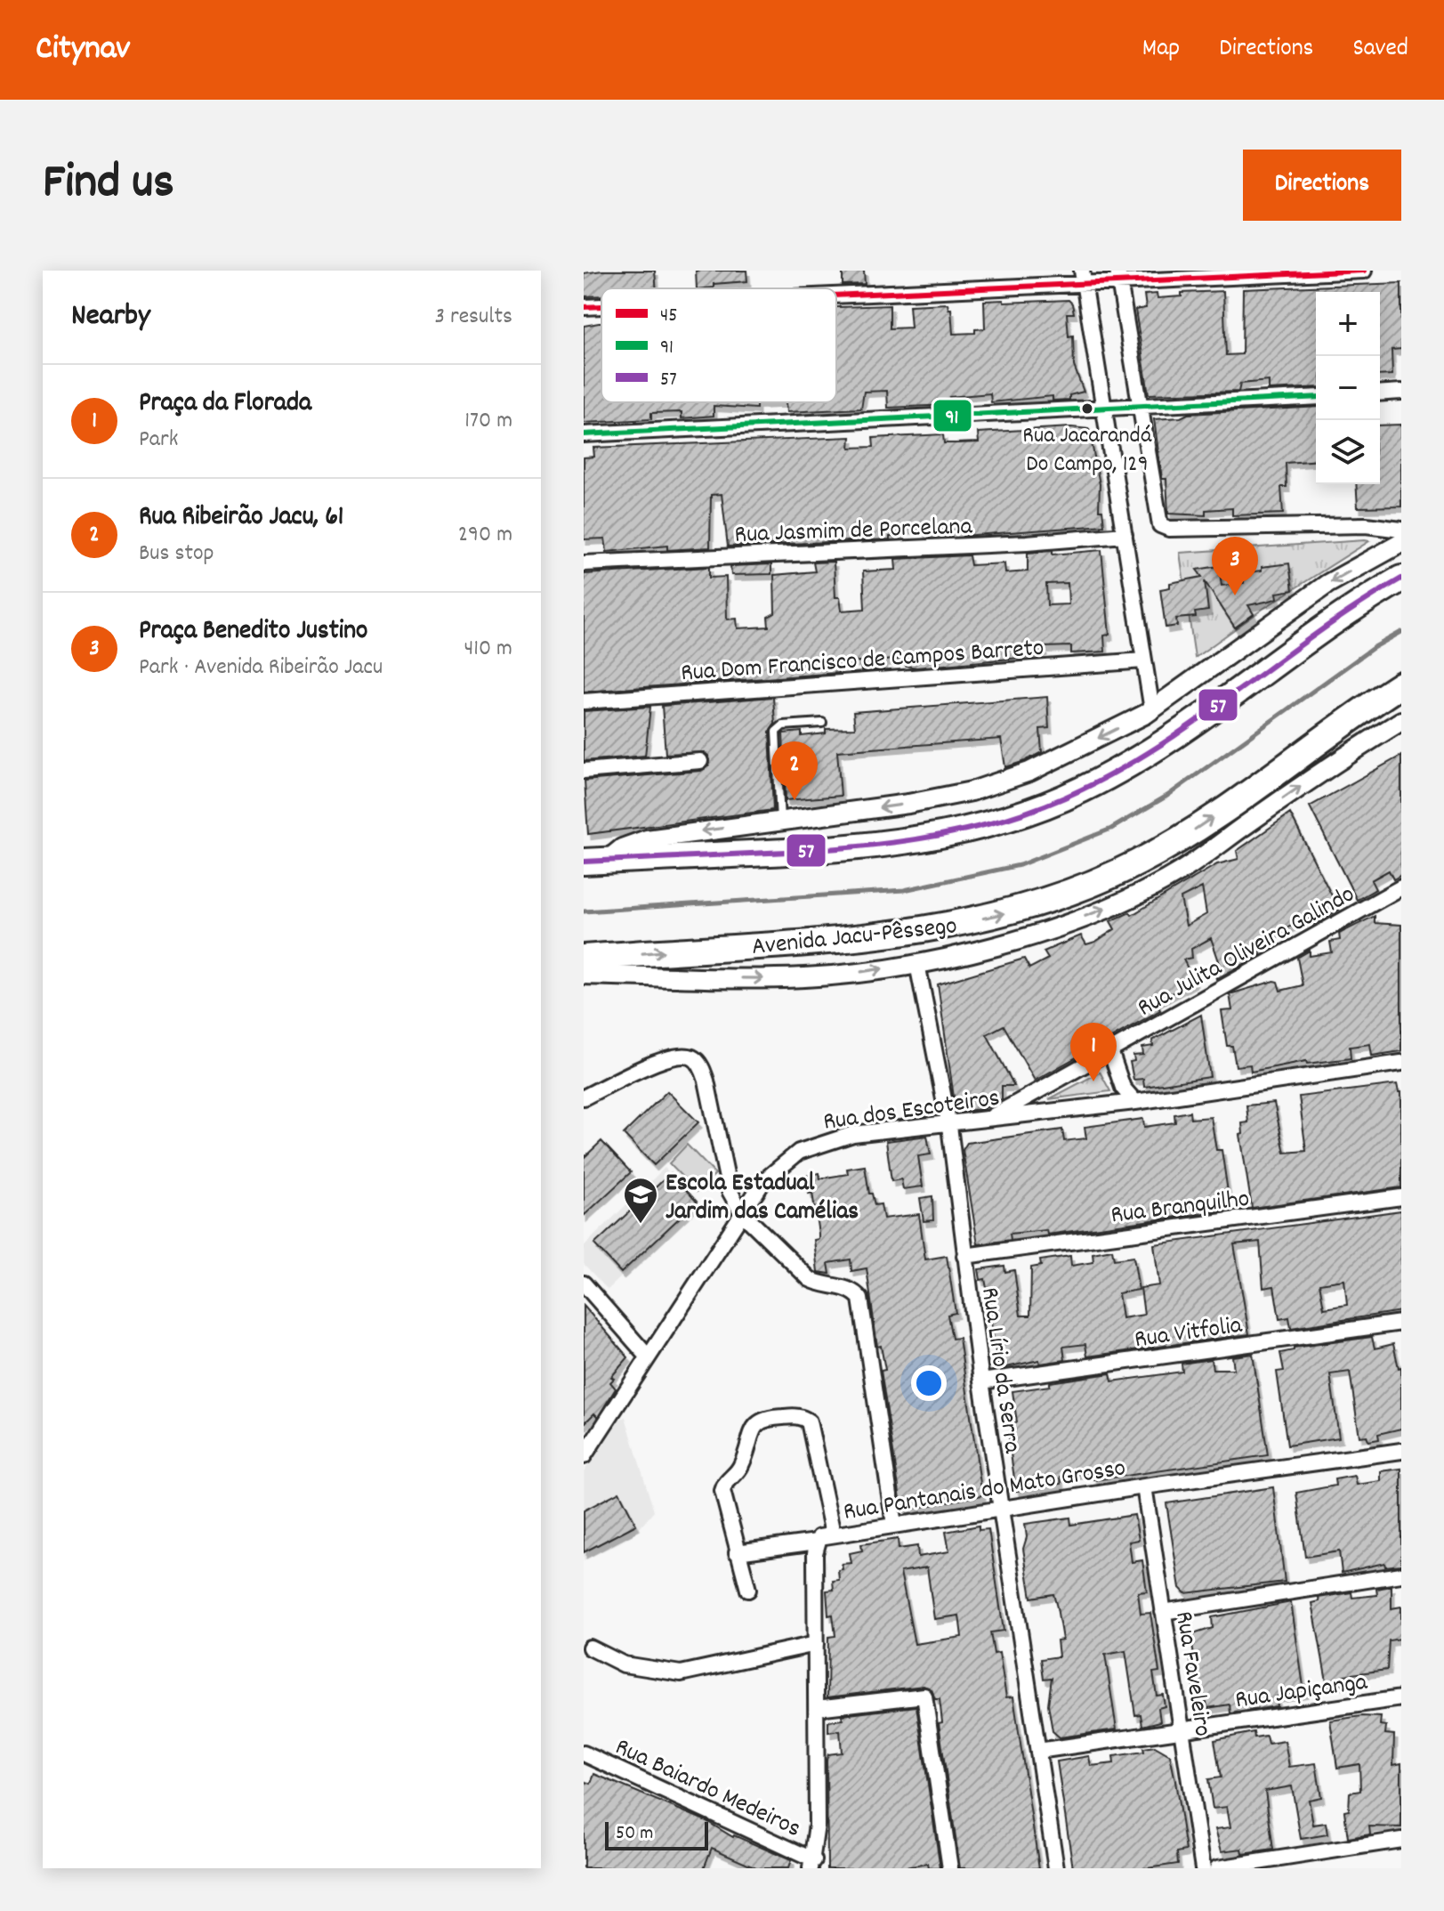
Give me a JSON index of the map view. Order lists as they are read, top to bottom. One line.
{"streets":{"highway":["Avenida Jacu-Pêssego"],"street":["Rua Jasmim de Porcelana","Rua Dom Francisco de Campos Barreto","Rua Julita Oliveira Galindo","Rua dos Escoteiros","Rua Branquilho","Rua Vitfolia","Rua Lírio da Serra","Rua Pantanais do Mato Grosso","Rua Faveleiro","Rua Japiçanga","Rua Baiardo Medeiros"]},"crossings":[["Avenida Jacu-Pêssego","Rua Lírio da Serra"],["Rua Julita Oliveira Galindo","Rua dos Escoteiros"],["Rua dos Escoteiros","Rua Lírio da Serra"],["Rua Branquilho","Rua Lírio da Serra"],["Rua Vitfolia","Rua Lírio da Serra"],["Rua Lírio da Serra","Rua Pantanais do Mato Grosso"],["Rua Lírio da Serra","Rua Japiçanga"],["Rua Pantanais do Mato Grosso","Rua Faveleiro"],["Rua Pantanais do Mato Grosso","Rua Baiardo Medeiros"],["Rua Faveleiro","Rua Japiçanga"]],"places":{"other":["Rua Jacarandá Do Campo, 129"],"school or university":["Escola Estadual Jardim das Camélias"]},"lines":["transit line 45","transit line 91","transit line 57"],"legend":["45","91","57"],"scale_bar":"50 m","page":{"header":"Citynav","nav":["Map","Directions","Saved"],"title":"Find us","buttons":"Directions","heading":["Nearby","3 results"],"map_buttons":["+","−"],"list":[{"mark":"1","name":"Praça da Florada","note":"Park","value":"170 m"},{"mark":"2","name":"Rua Ribeirão Jacu, 61","note":"Bus stop","value":"290 m"},{"mark":"3","name":"Praça Benedito Justino","note":"Park · Avenida Ribeirão Jacu","value":"410 m"}],"pins":["3","2","1"],"scale":"50 m"}}
